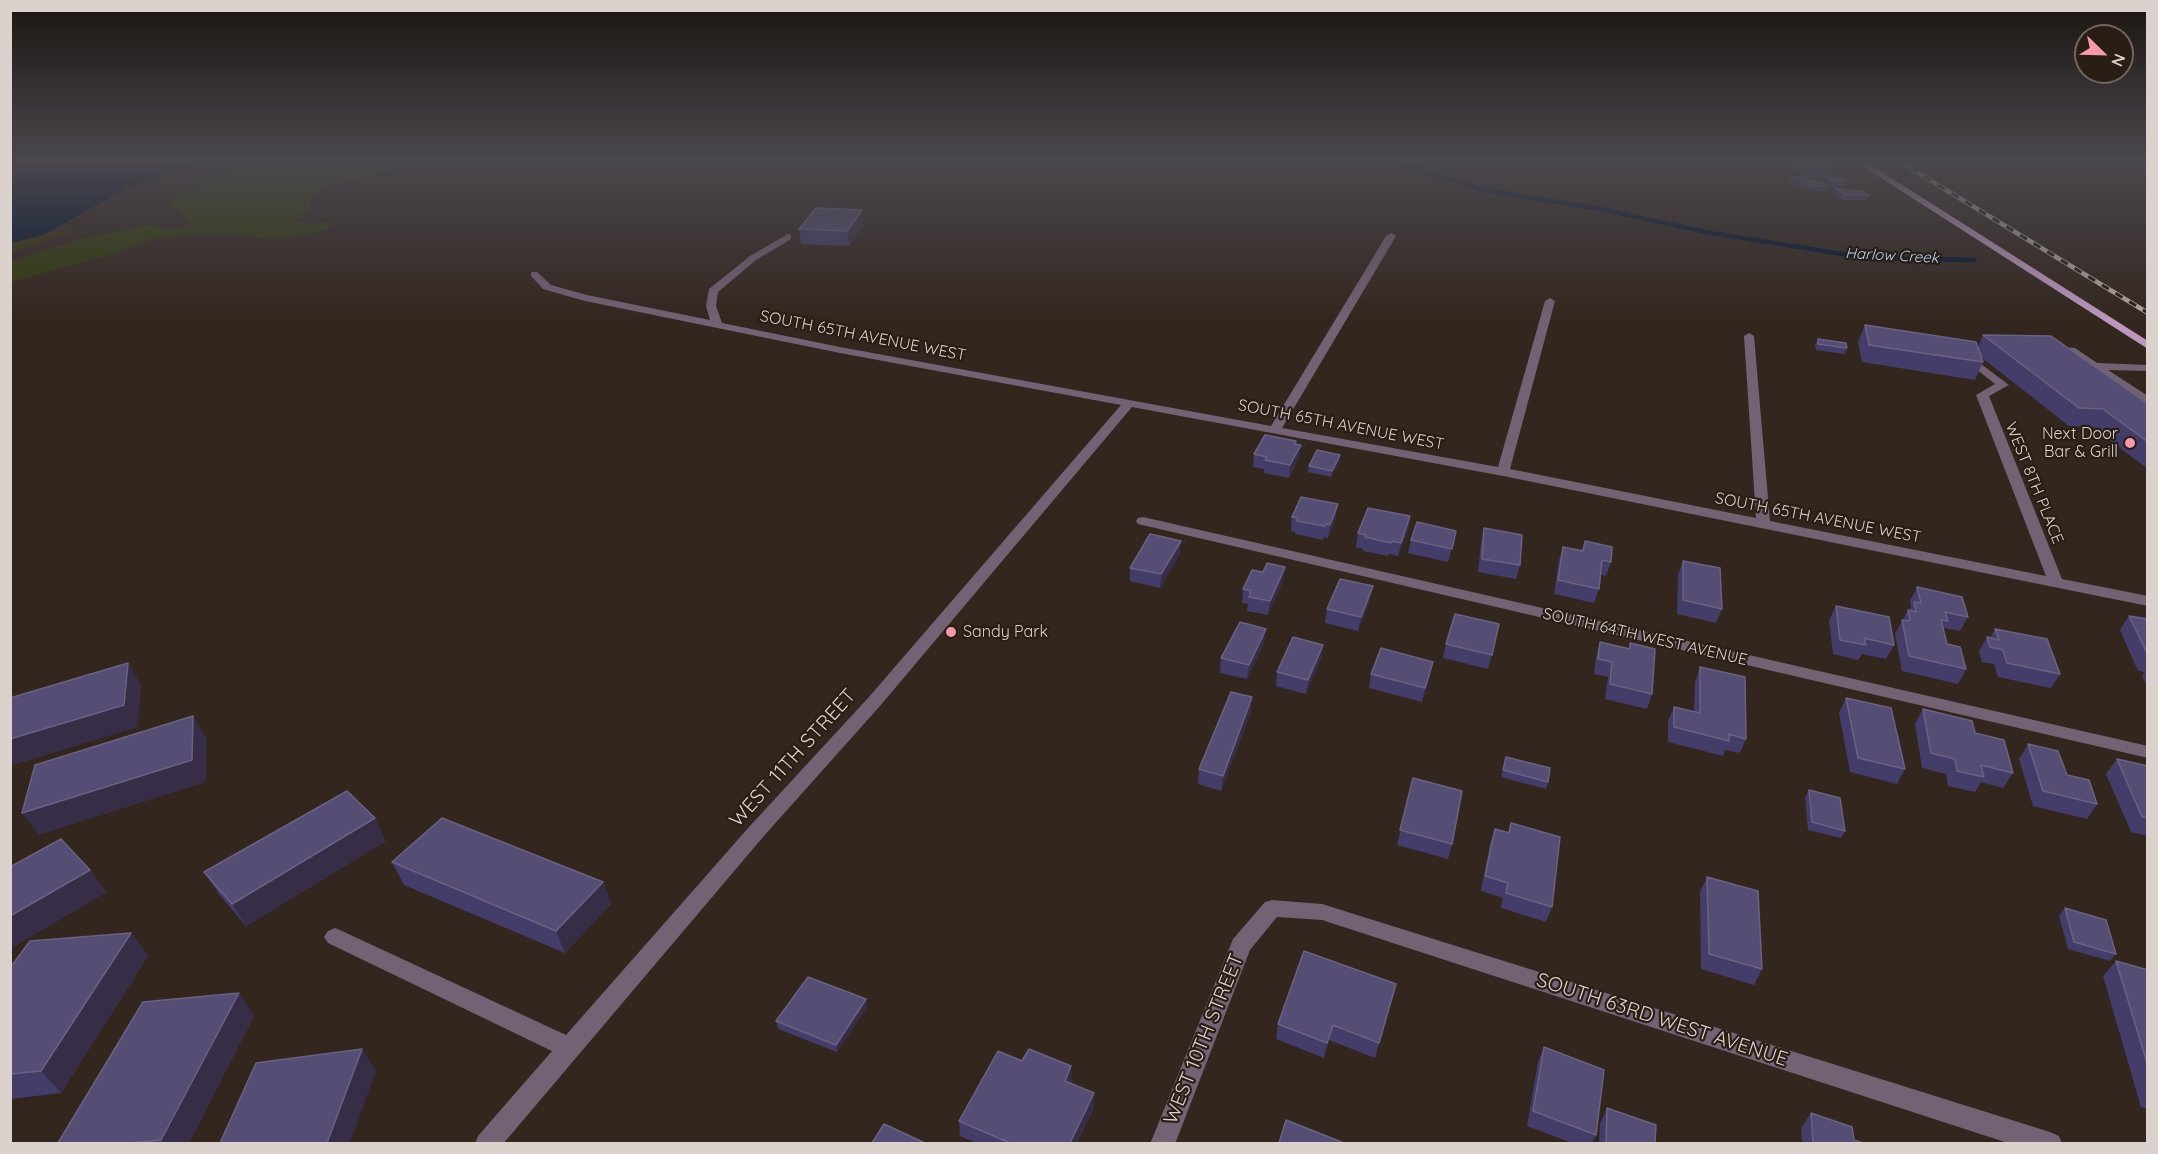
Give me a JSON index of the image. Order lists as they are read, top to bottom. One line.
{"streets":{"street":["SOUTH 65TH AVENUE WEST","WEST 8TH PLACE","SOUTH 64TH WEST AVENUE","WEST 11TH STREET","SOUTH 63RD WEST AVENUE","WEST 10TH STREET"]},"crossings":[["SOUTH 65TH AVENUE WEST","WEST 8TH PLACE"],["SOUTH 65TH AVENUE WEST","WEST 11TH STREET"],["SOUTH 63RD WEST AVENUE","WEST 10TH STREET"]],"water":["Harlow Creek"],"places":["Next Door Bar & Grill","Sandy Park"],"north":"bottom right"}
